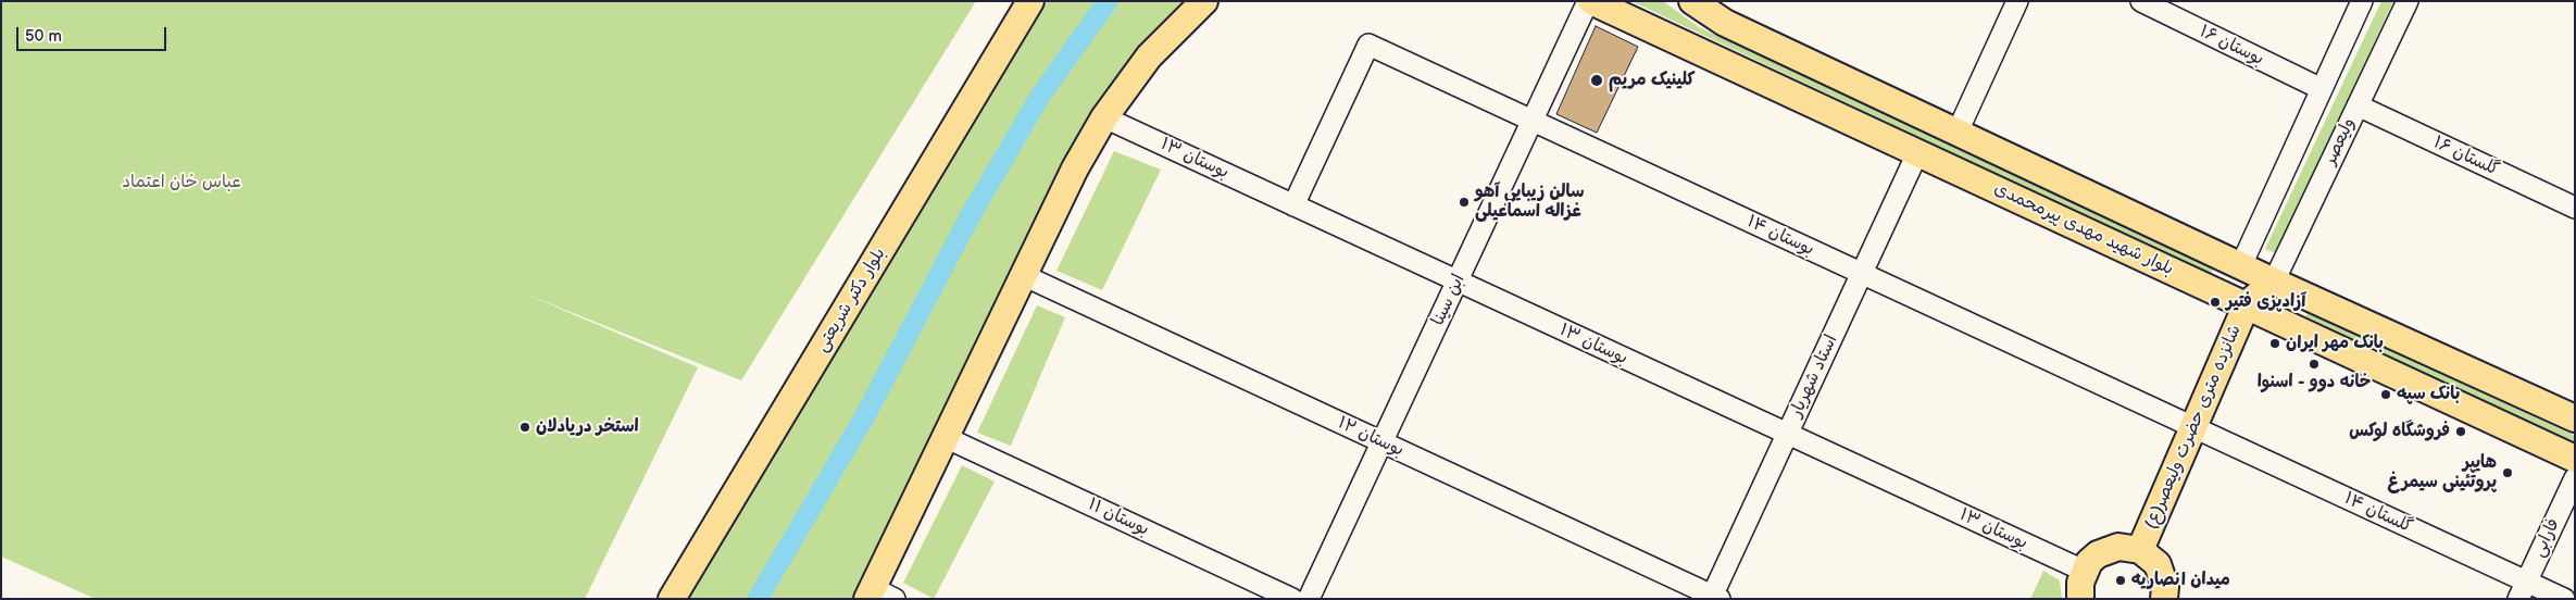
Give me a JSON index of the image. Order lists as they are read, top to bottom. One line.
{"streets":{"main road":["بلوار شهید مهدی پیرمحمدی","بلوار دکتر شریعتی","شانزده متری حضرت ولیعصر(ع)"],"street":["بوستان ۱۶","ولیعصر","گلستان ۱۶","بوستان ۱۳","بوستان ۱۴","ابن سینا","استاد شهریار","بوستان ۱۲","گلستان ۱۴","بوستان ۱۱","فارابی"]},"crossings":[["ولیعصر","گلستان ۱۶"],["ولیعصر","بلوار شهید مهدی پیرمحمدی"],["بوستان ۱۳","بوستان ۱۴"],["بوستان ۱۳","ابن سینا"],["بوستان ۱۳","استاد شهریار"],["بلوار شهید مهدی پیرمحمدی","ابن سینا"],["بلوار شهید مهدی پیرمحمدی","استاد شهریار"],["بلوار شهید مهدی پیرمحمدی","شانزده متری حضرت ولیعصر(ع)"],["بوستان ۱۴","ابن سینا"],["بوستان ۱۴","استاد شهریار"],["بوستان ۱۴","شانزده متری حضرت ولیعصر(ع)"],["بوستان ۱۴","گلستان ۱۴"],["ابن سینا","بوستان ۱۲"],["استاد شهریار","بوستان ۱۲"],["شانزده متری حضرت ولیعصر(ع)","گلستان ۱۴"],["گلستان ۱۴","فارابی"]],"parks":["عباس خان اعتماد"],"places":["کلینیک مریم","سالن زیبایی آهو غزاله اسماعیلی","آزادپزی فتیر","بانک مهر ایران","خانه دوو - اسنوا","بانک سپه","استخر دریادلان","فروشگاه لوکس","هایپر پروتئینی سیمرغ","میدان انصاریه"],"scale_bar":"50 m"}
